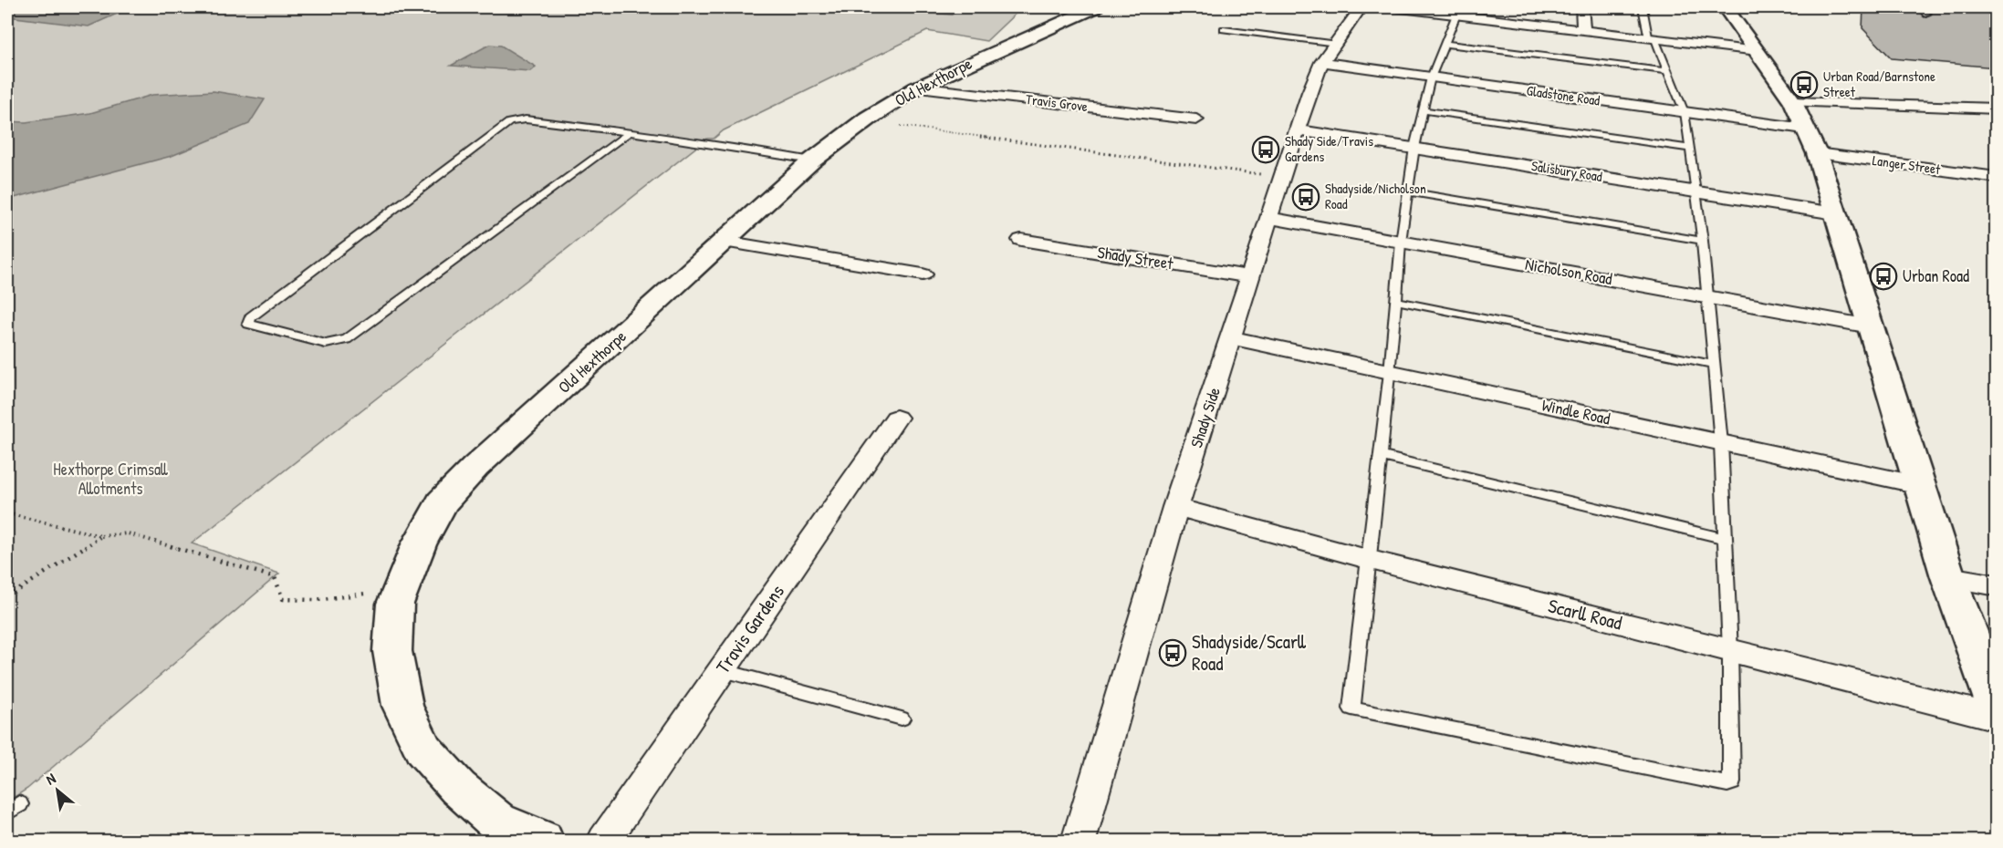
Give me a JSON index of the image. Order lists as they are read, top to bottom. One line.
{"streets":{"street":["Old Hexthorpe","Gladstone Road","Travis Grove","Langer Street","Salisbury Road","Shady Street","Nicholson Road","Windle Road","Shady Side","Scarll Road","Travis Gardens"]},"crossings":[["Old Hexthorpe","Travis Grove"],["Gladstone Road","Shady Side"],["Salisbury Road","Shady Side"],["Shady Street","Shady Side"],["Nicholson Road","Shady Side"],["Windle Road","Shady Side"],["Shady Side","Scarll Road"]],"parks":["Hexthorpe Crimsall Allotments"],"places":{"bus stop":["Urban Road/Barnstone Street","Shady Side/Travis Gardens","Shadyside/Nicholson Road","Urban Road","Shadyside/Scarll Road"]},"north":"top left"}
